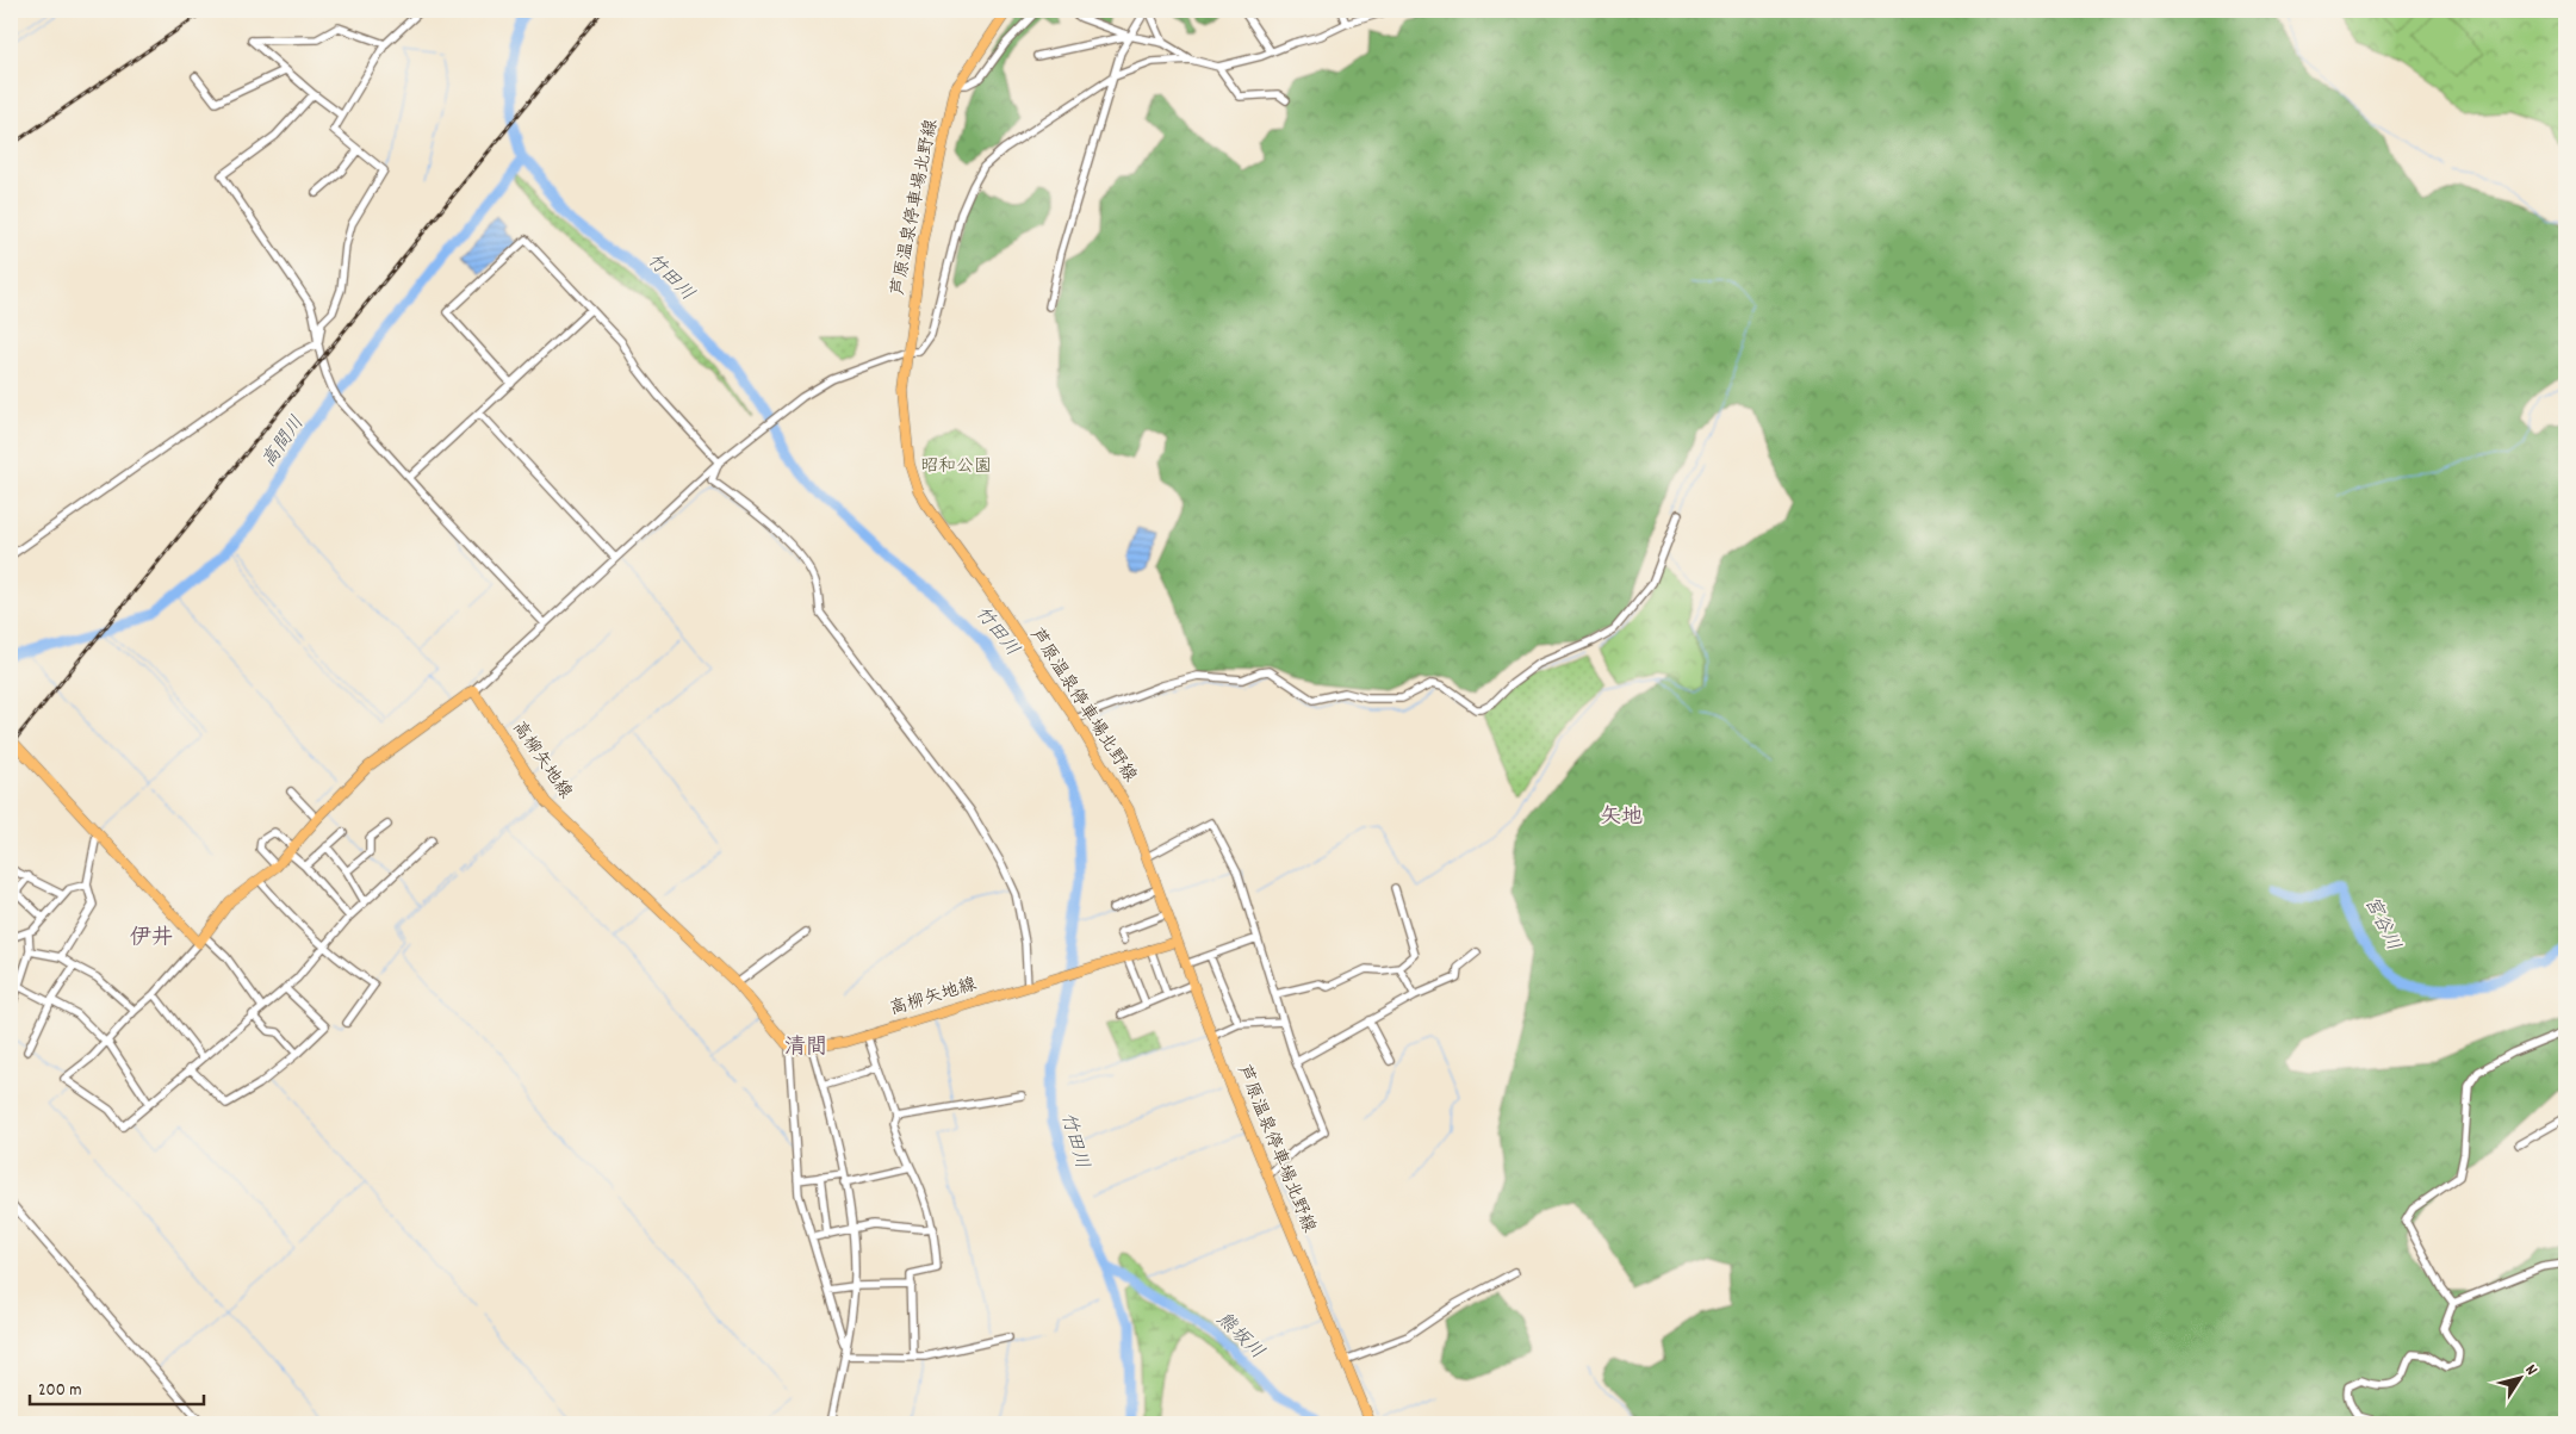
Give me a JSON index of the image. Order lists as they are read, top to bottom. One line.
{"streets":{"main road":["芦原温泉停車場北野線","高柳矢地線"]},"crossings":[["芦原温泉停車場北野線","高柳矢地線"]],"districts":["矢地","伊井","清間"],"water":["竹田川","高間川","宮谷川","熊坂川"],"parks":["昭和公園"],"scale_bar":"200 m","north":"top right"}
